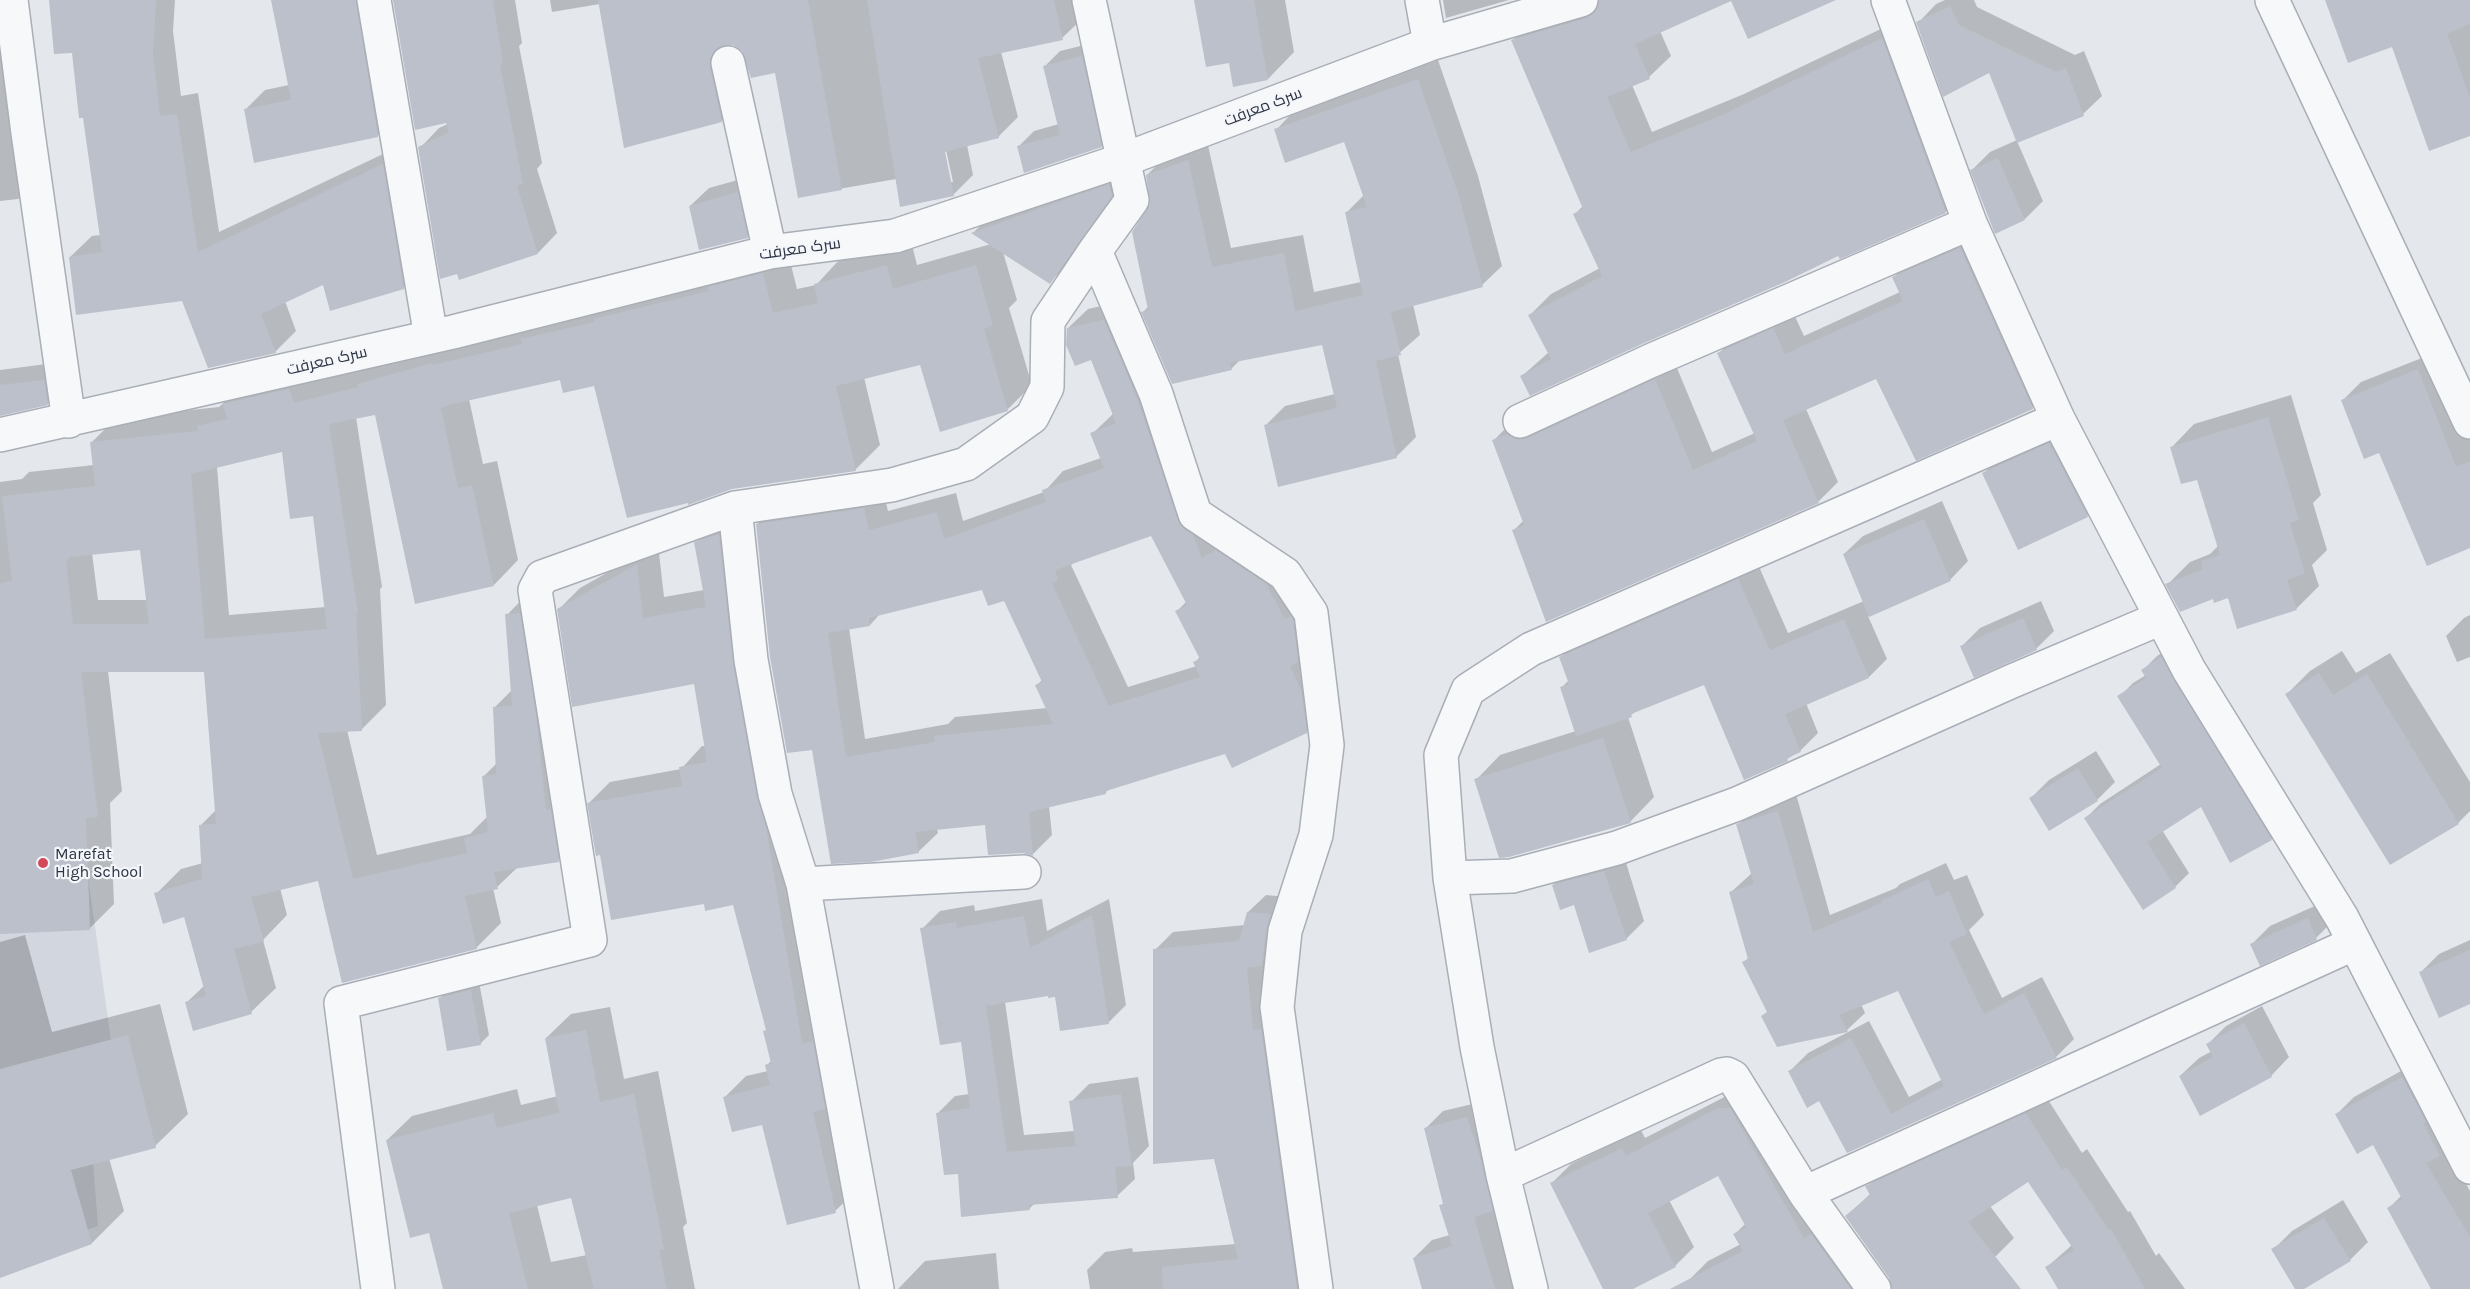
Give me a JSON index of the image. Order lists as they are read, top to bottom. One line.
{"streets":{"street":["سرک معرفت"]},"places":["Marefat High School"]}
